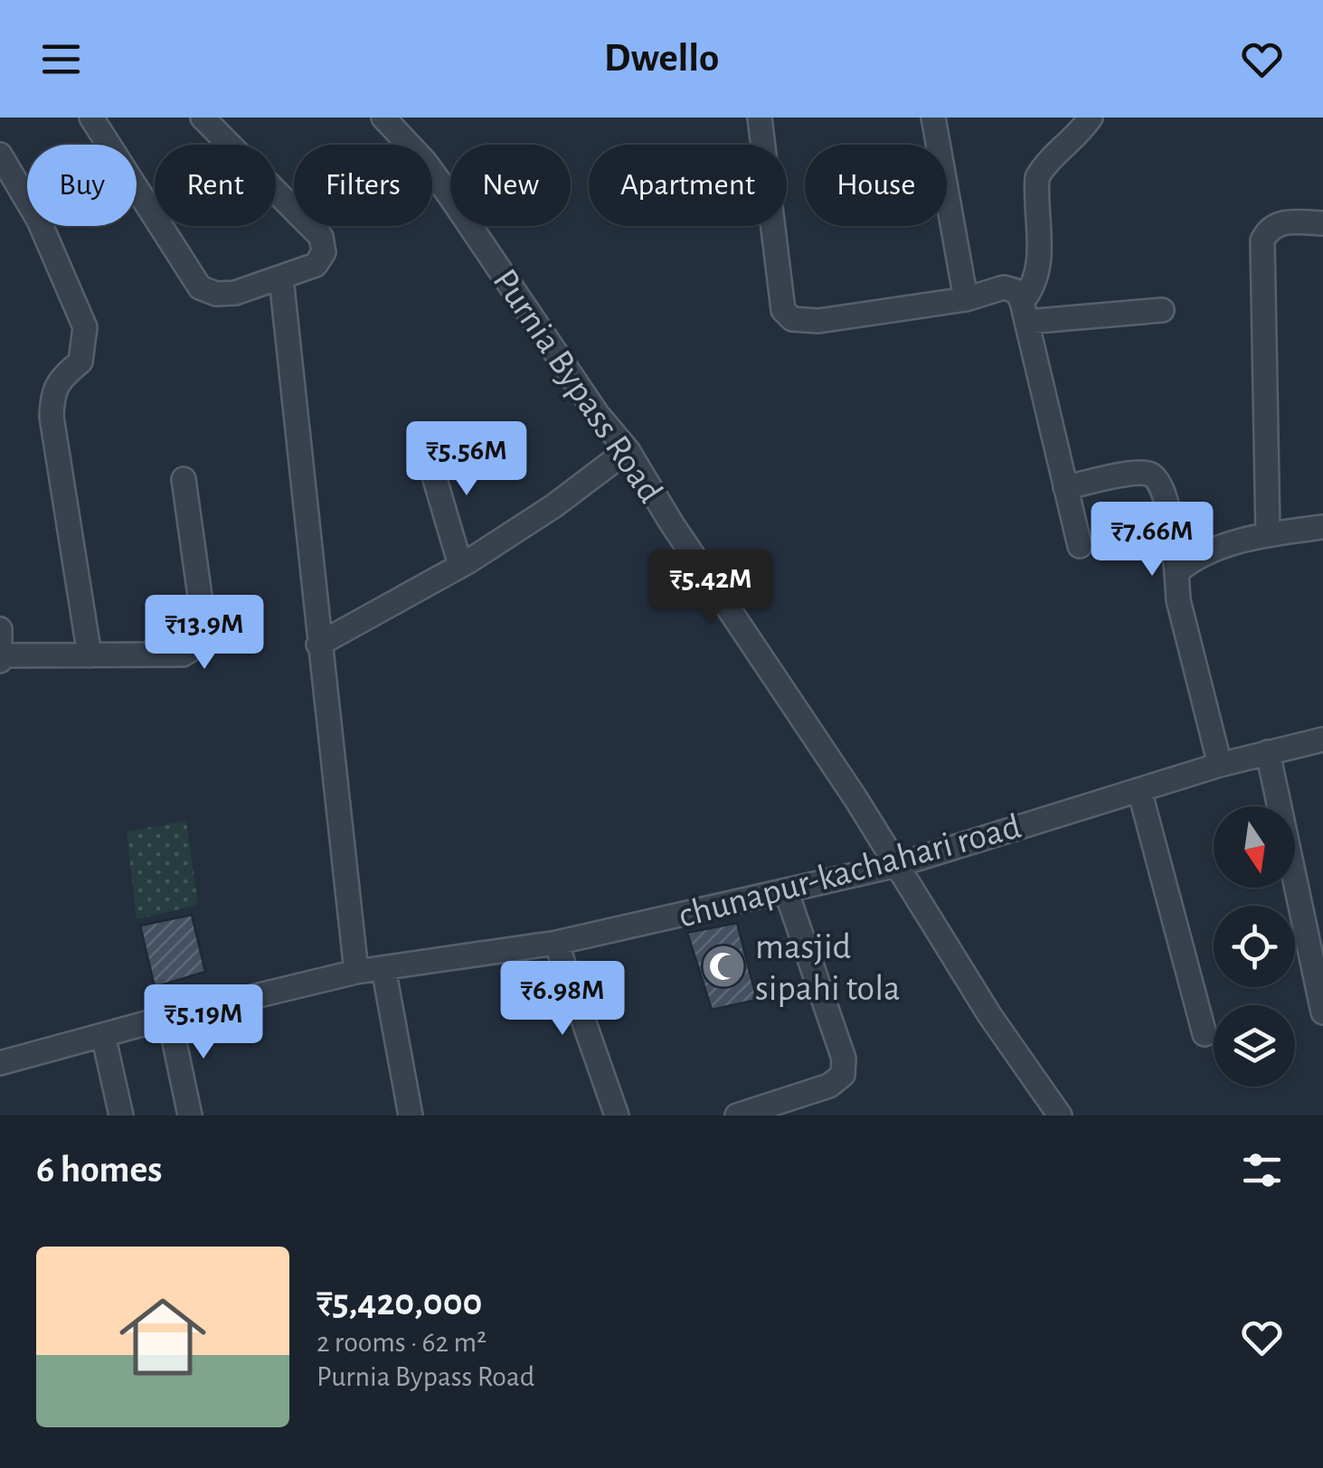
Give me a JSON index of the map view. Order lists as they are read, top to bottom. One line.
{"streets":{"street":["Purnia Bypass Road","chunapur-kachahari road"]},"crossings":[["Purnia Bypass Road","chunapur-kachahari road"]],"places":{"mosque":["masjid sipahi tola"]},"north":"bottom","page":{"header":"Dwello","chip":["Buy","Rent","Filters","New","Apartment","House"],"price":["₹5.56M","₹7.66M","₹5.42M","₹13.9M","₹6.98M","₹5.19M"],"heading":"6 homes","list":[{"name":"₹5,420,000","note":"2 rooms · 62 m² · Purnia Bypass Road"}]}}
